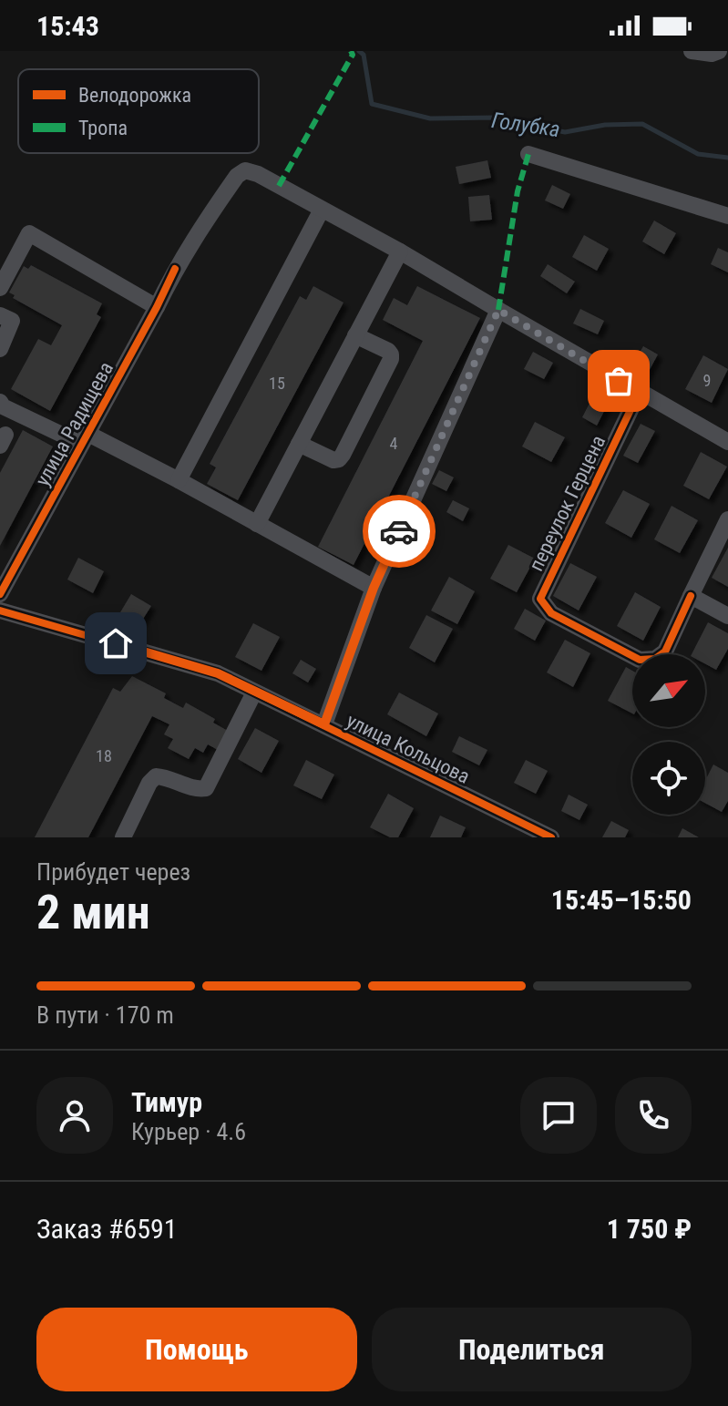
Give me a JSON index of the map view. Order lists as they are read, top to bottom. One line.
{"streets":{"street":["улица Радищева","переулок Герцена","улица Кольцова"]},"water":["Голубка"],"house_numbers":["9","15","4","18"],"legend":["Велодорожка","Тропа"],"north":"top right","page":{"status":"15:43","heading":["2 мин","Прибудет через","15:45–15:50"],"panel":["Тимур","Курьер · 4.6","Заказ #6591","1 750 ₽"],"bar":"В пути · 170 m","buttons":["Помощь","Поделиться"]}}
